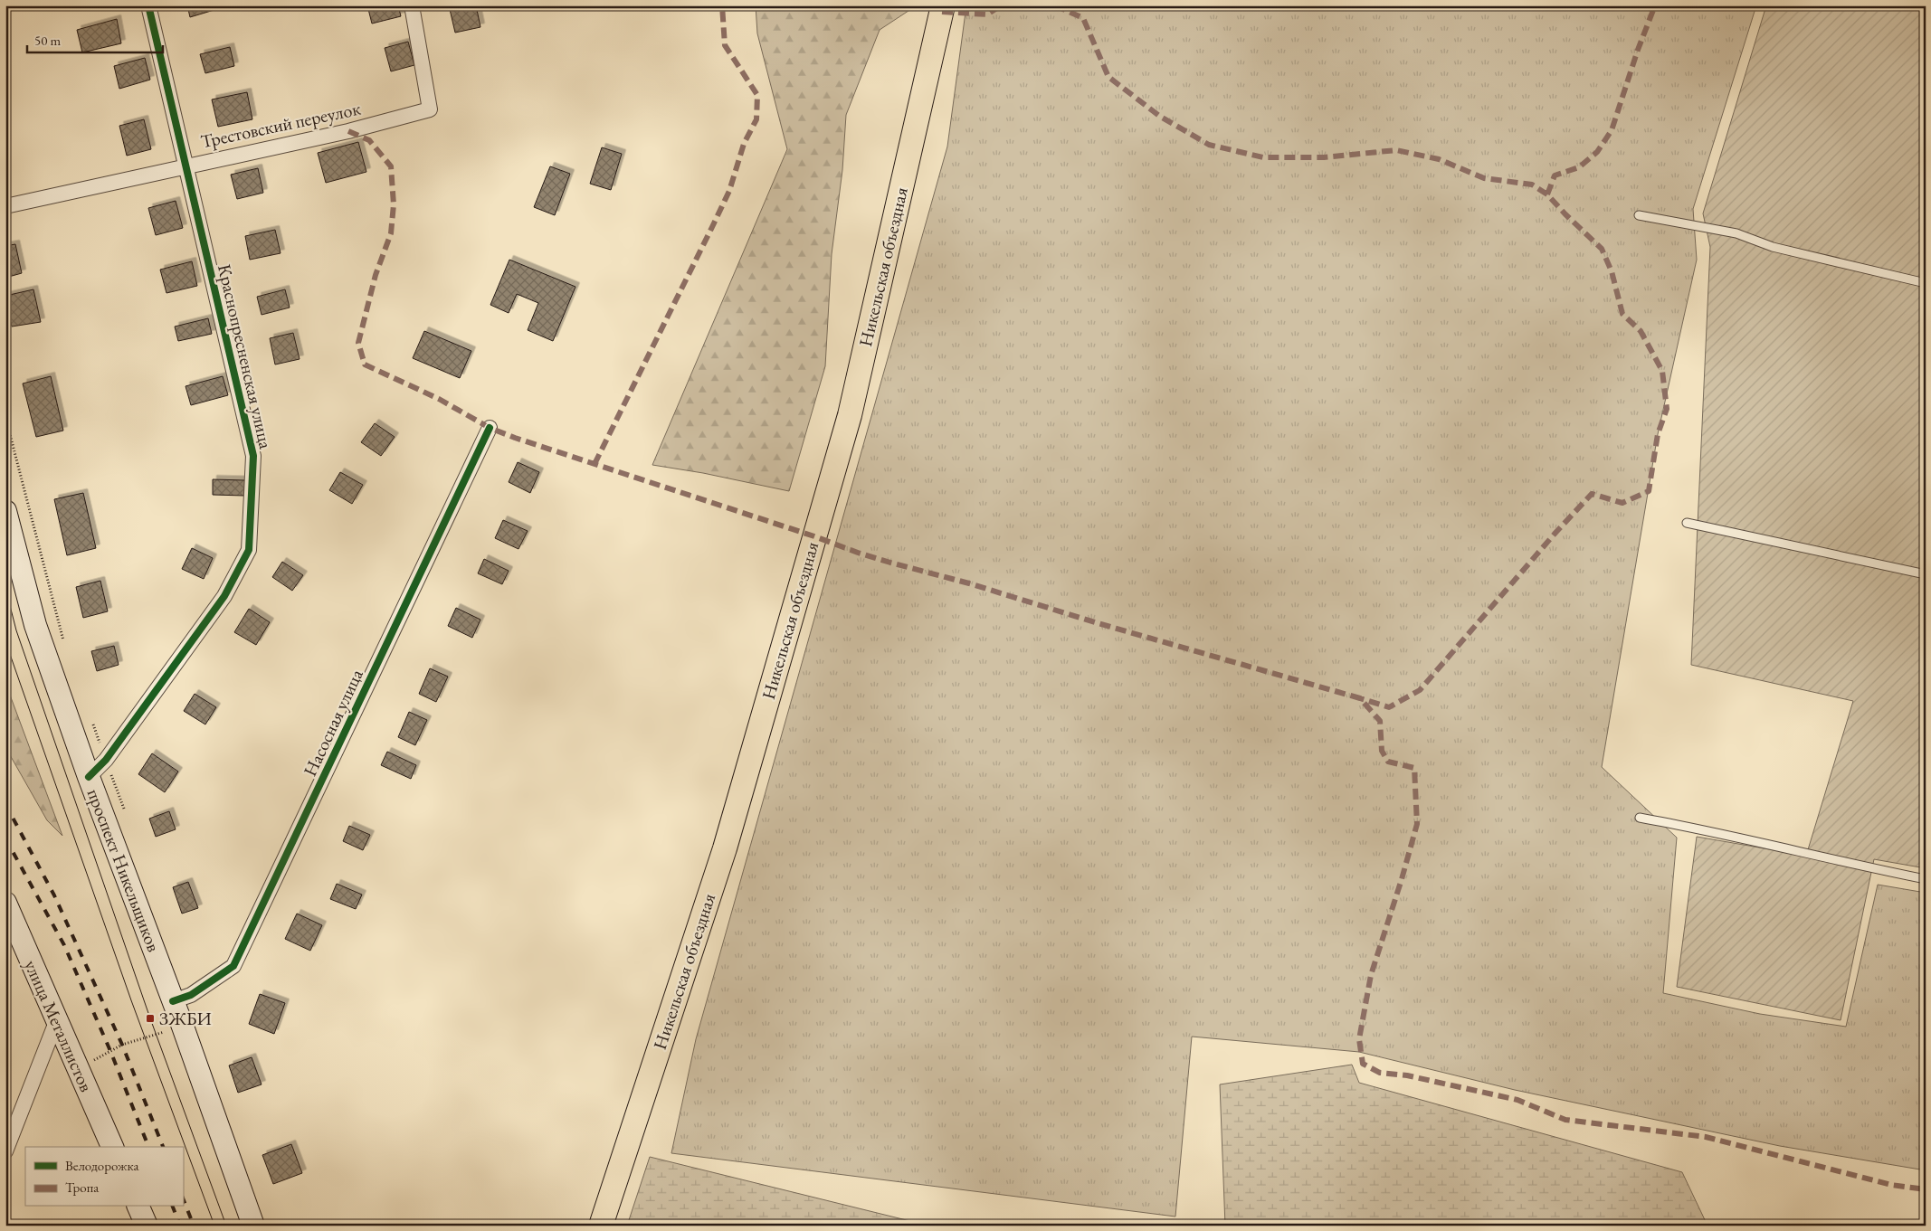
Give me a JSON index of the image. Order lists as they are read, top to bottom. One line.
{"streets":{"main road":["Никельская объездная","проспект Никельщиков","улица Металлистов"],"street":["Трестовский переулок","Краснопресненская улица","Насосная улица"]},"crossings":[["Трестовский переулок","Краснопресненская улица"],["Краснопресненская улица","проспект Никельщиков"],["Насосная улица","проспект Никельщиков"]],"places":{"transit":["ЗЖБИ"]},"legend":["Велодорожка","Тропа"],"scale_bar":"50 m"}
